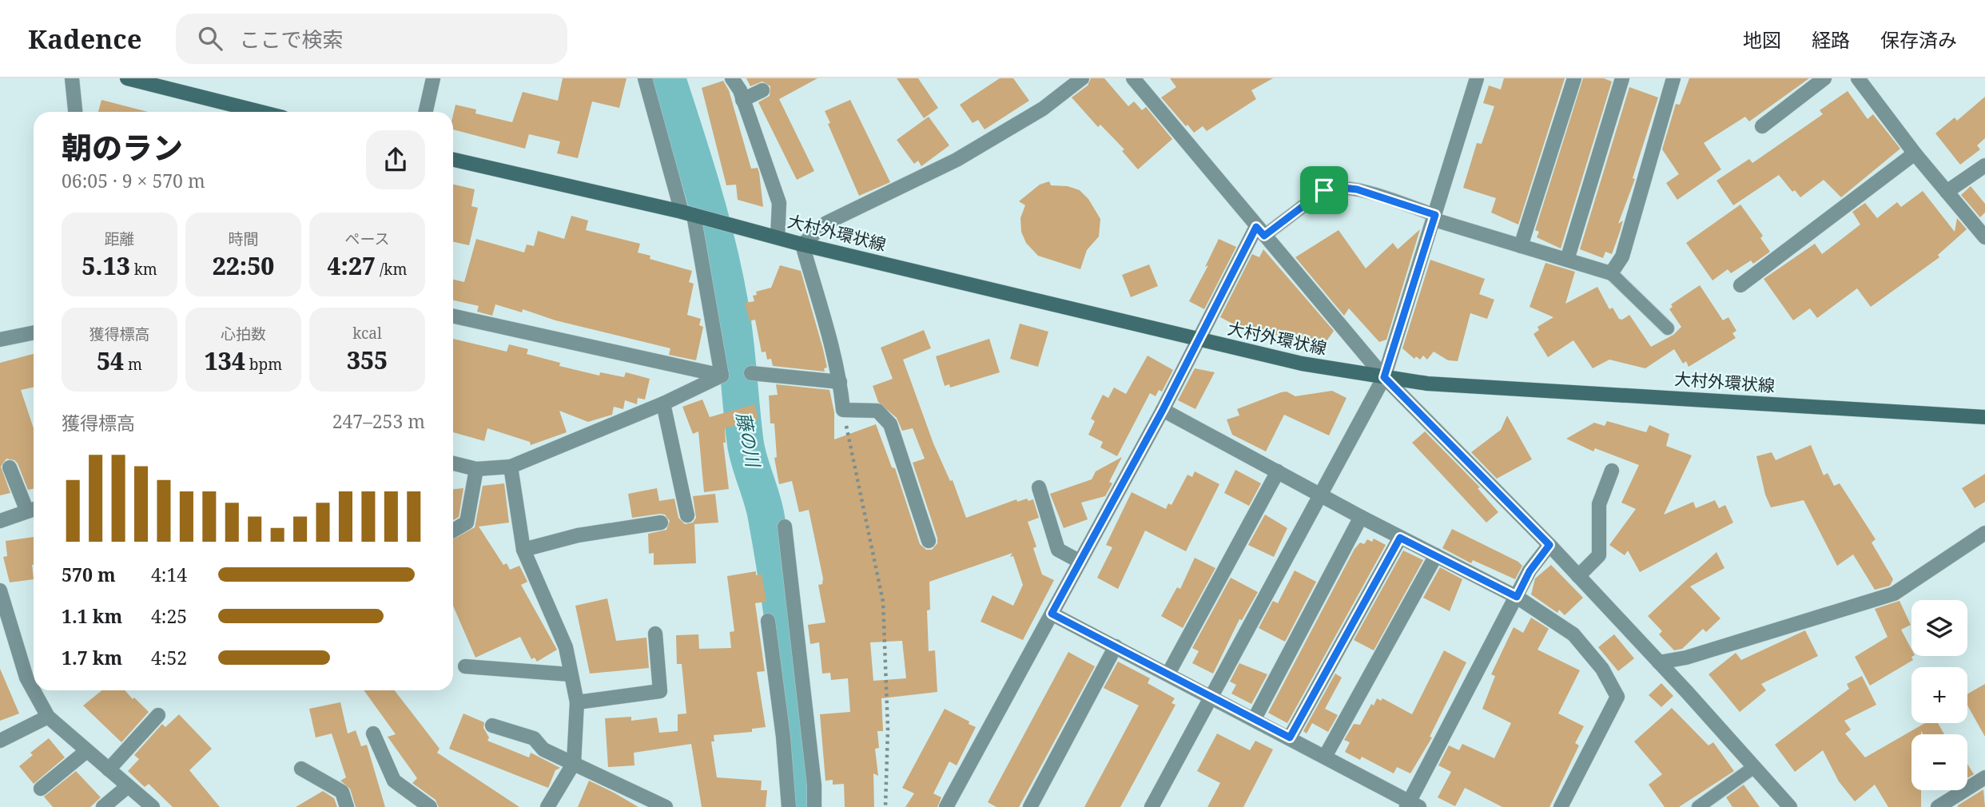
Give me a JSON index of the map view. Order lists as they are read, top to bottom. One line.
{"streets":{"main road":["大村外環状線"]},"water":["藤の川"],"page":{"header":"Kadence","search":"ここで検索","nav":["地図","経路","保存済み"],"heading":["朝のラン","06:05 · 9 × 570 m"],"stats":[["距離","5.13 km"],["時間","22:50"],["ペース","4:27 /km"],["獲得標高","54 m"],["心拍数","134 bpm"],["kcal","355"]],"chart":["獲得標高","247–253 m"],"list":[{"name":"570 m","note":"4:14"},{"name":"1.1 km","note":"4:25"},{"name":"1.7 km","note":"4:52"}],"map_buttons":["+","−"]}}
